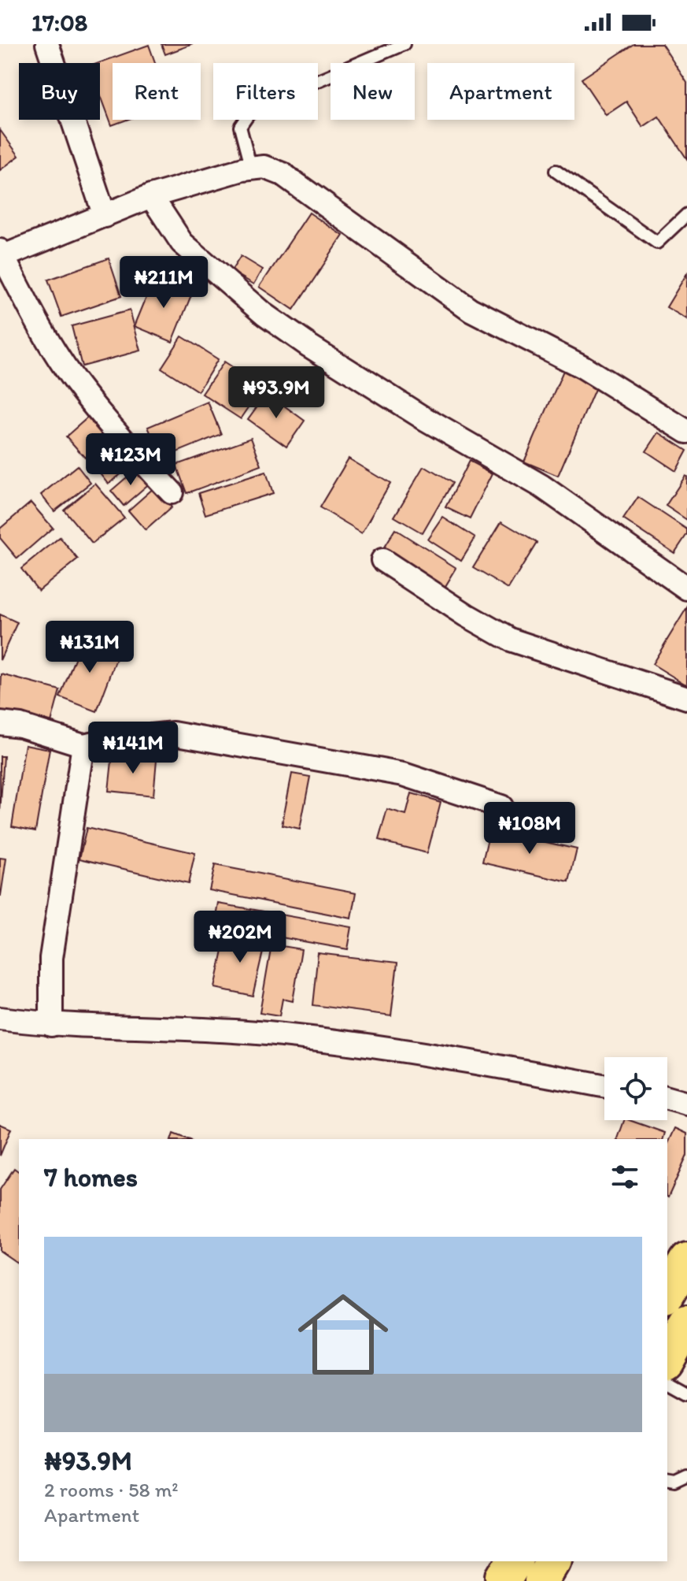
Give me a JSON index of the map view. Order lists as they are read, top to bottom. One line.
{"page":{"status":"17:08","chip":["Buy","Rent","Filters","New","Apartment"],"price":["₦211M","₦93.9M","₦123M","₦131M","₦141M","₦108M","₦202M"],"heading":"7 homes","list":[{"name":"₦93.9M","note":"2 rooms · 58 m² · Apartment"}]}}
